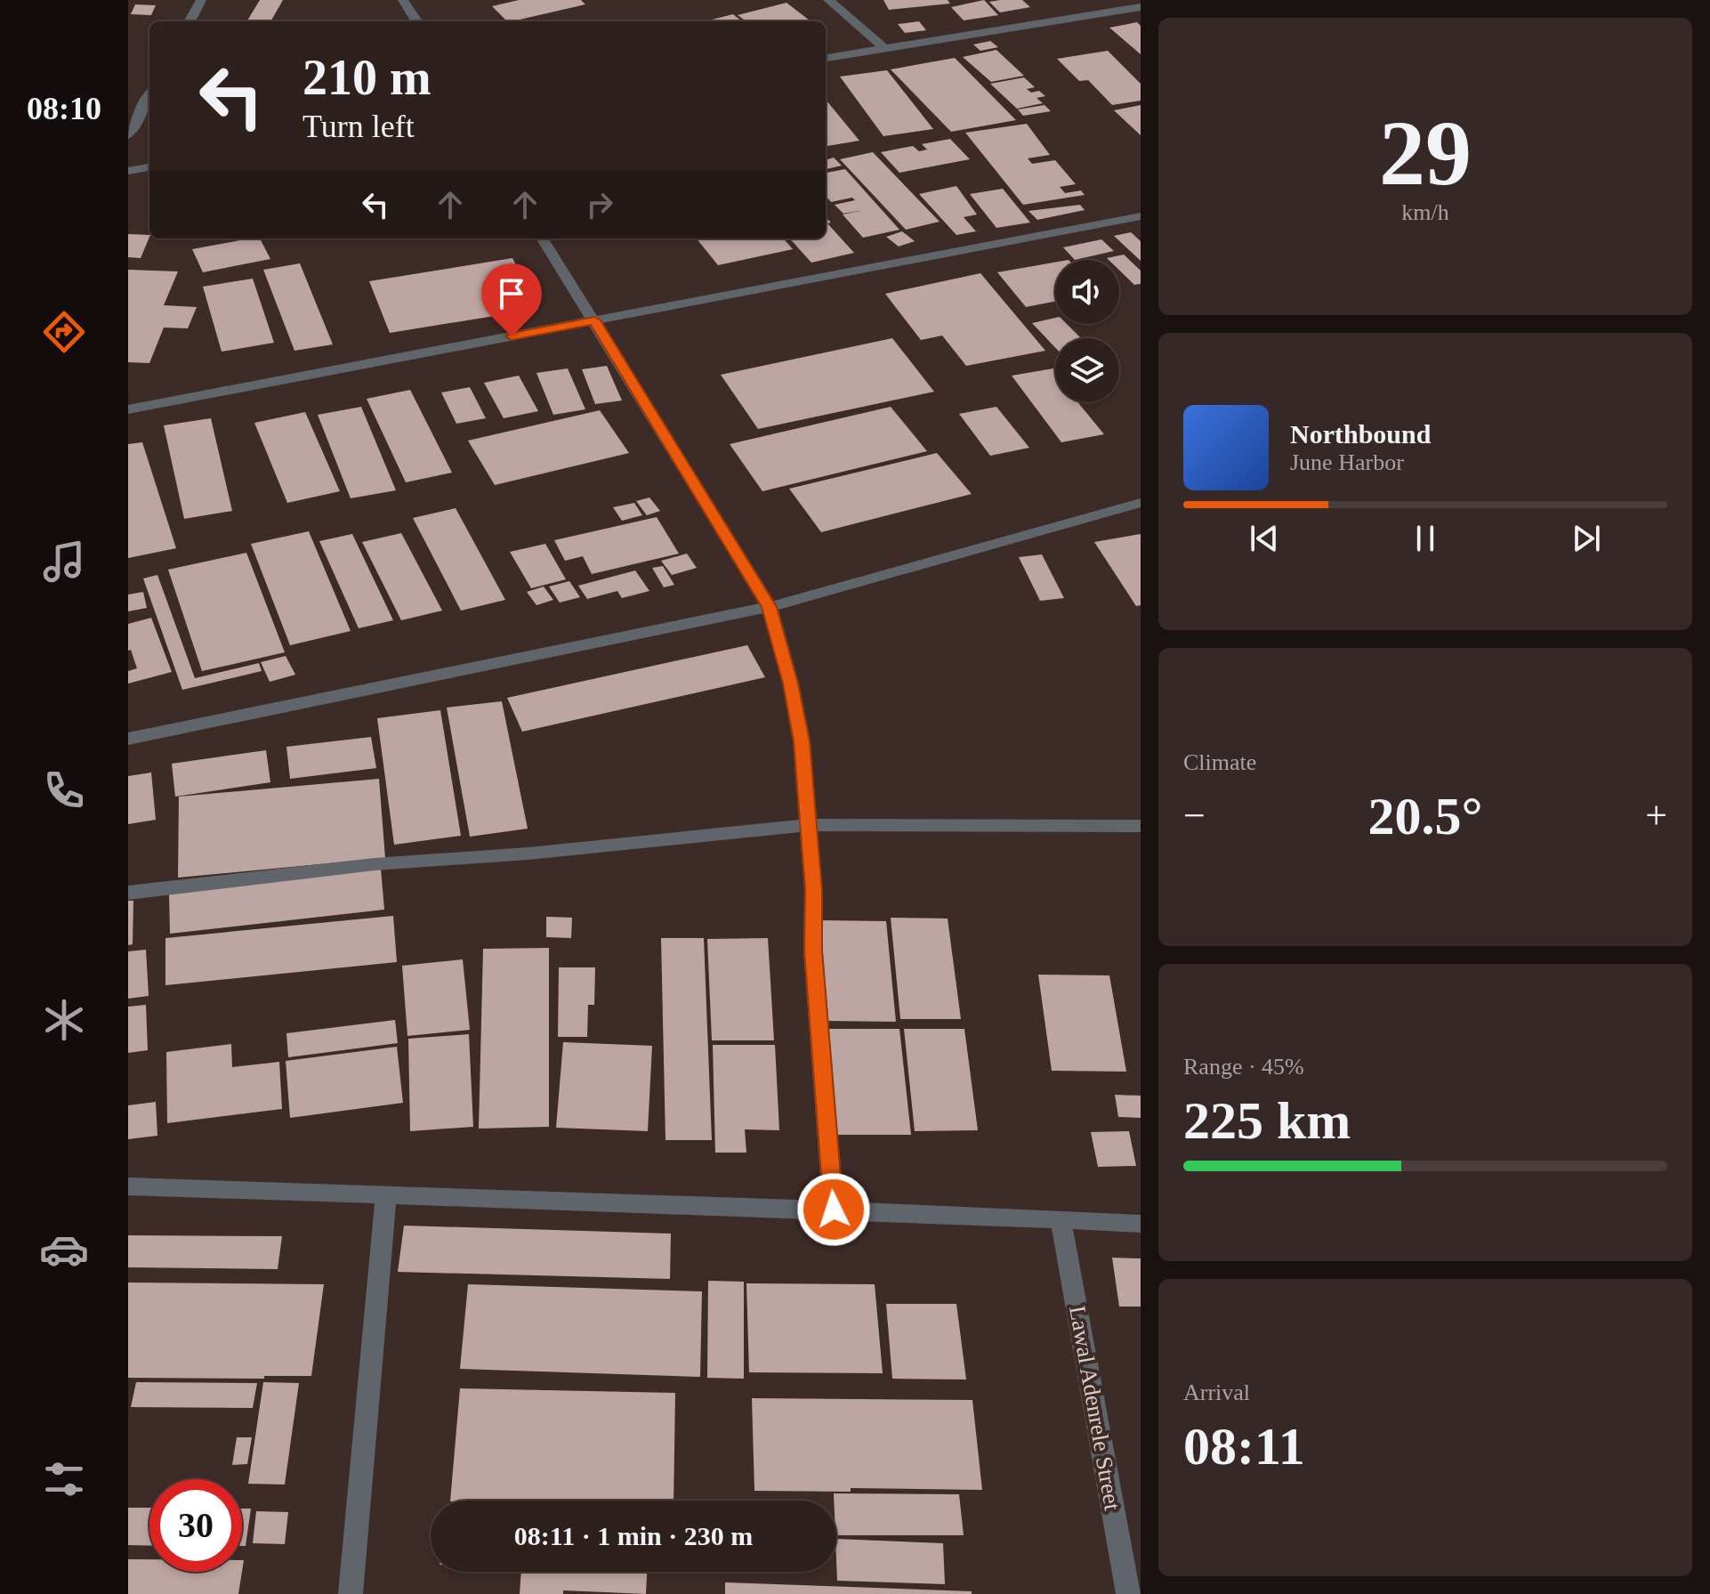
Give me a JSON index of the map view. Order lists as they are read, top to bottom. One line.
{"streets":{"street":["Lawal Adenrele Street"]},"page":{"tabs":"08:10","tile":[["29","km/h"],"Climate",["Range · 45%","225 km"],["Arrival","08:11"]],"turn":["210 m","Turn left"],"song":["Northbound","June Harbor"],"heat":["−","20.5°","+"],"limit":"30","trip":"08:11 · 1 min · 230 m"}}
